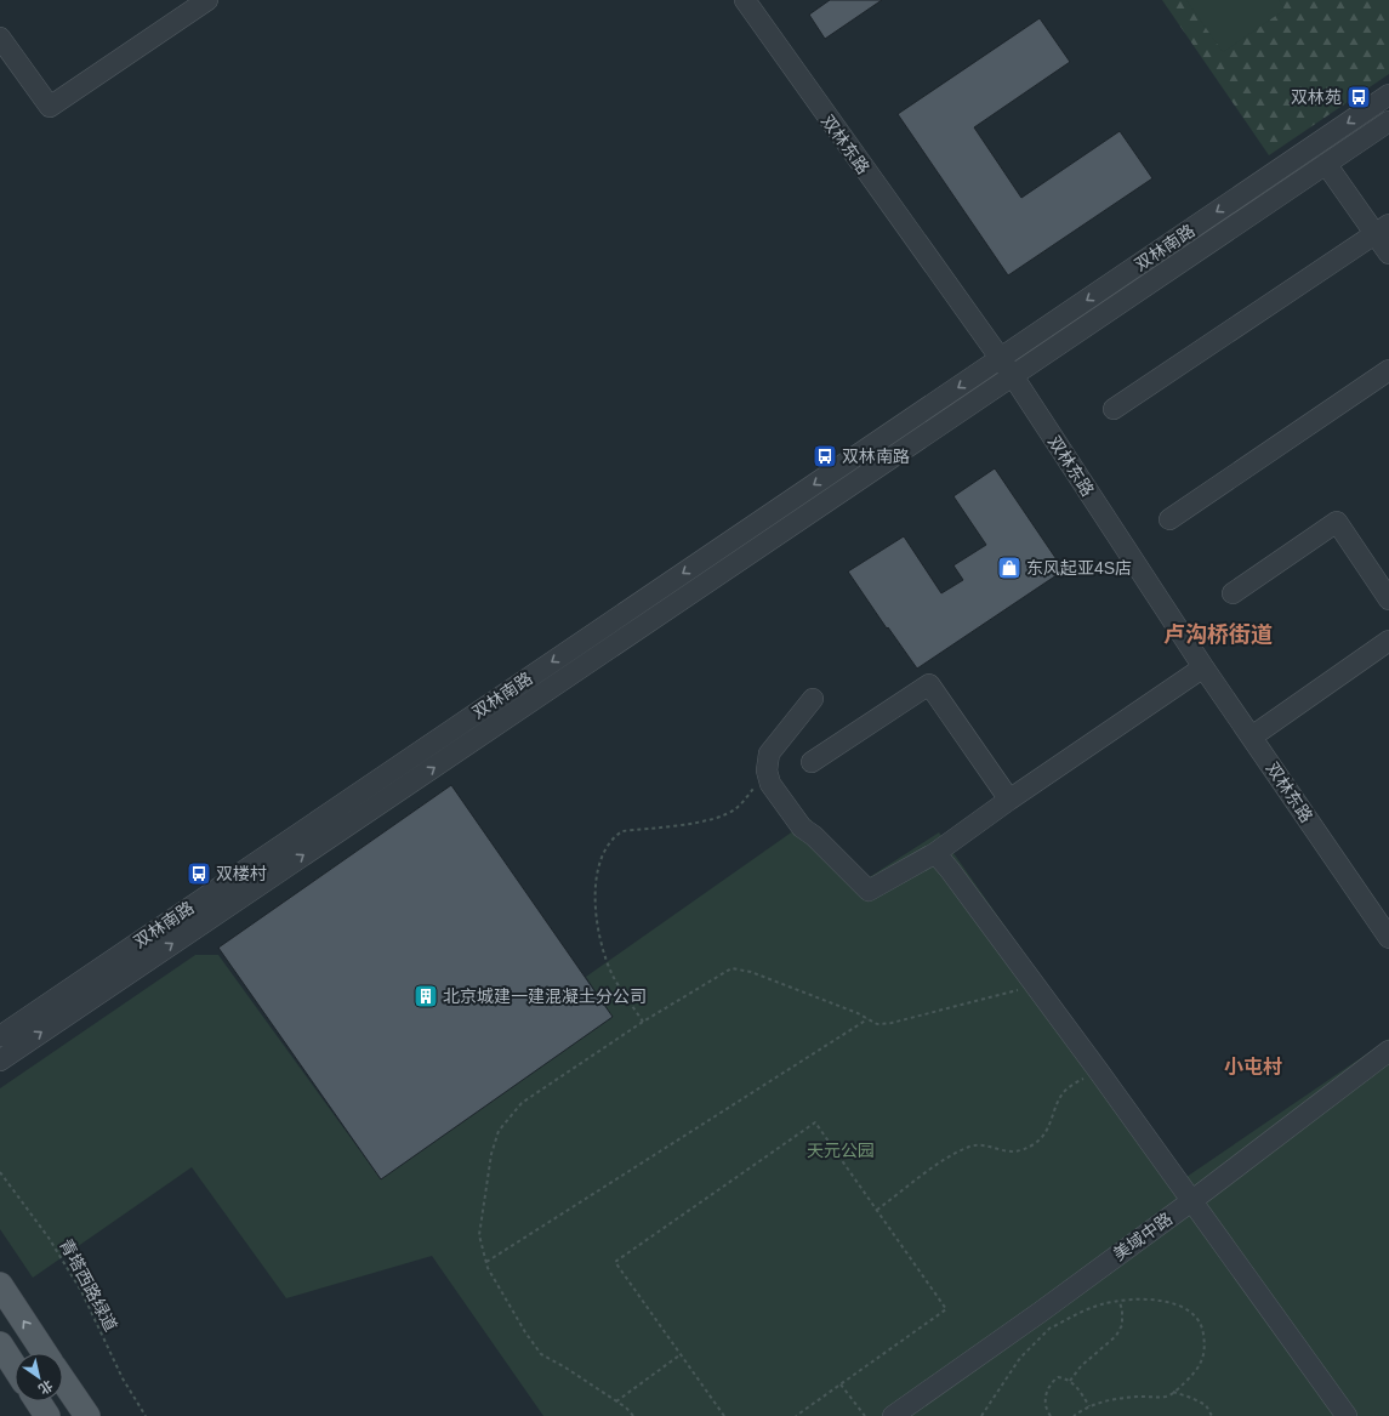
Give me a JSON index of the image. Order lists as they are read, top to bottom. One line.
{"streets":{"street":["双林东路","双林南路","美域中路"],"path":["青塔西路绿道"]},"crossings":[["双林东路","双林南路"]],"districts":["卢沟桥街道","小屯村"],"parks":["天元公园"],"places":{"bus stop":["双林苑","双林南路","双楼村"],"shop":["东风起亚4S店"],"building":["北京城建一建混凝土分公司"]},"north":"bottom right"}
